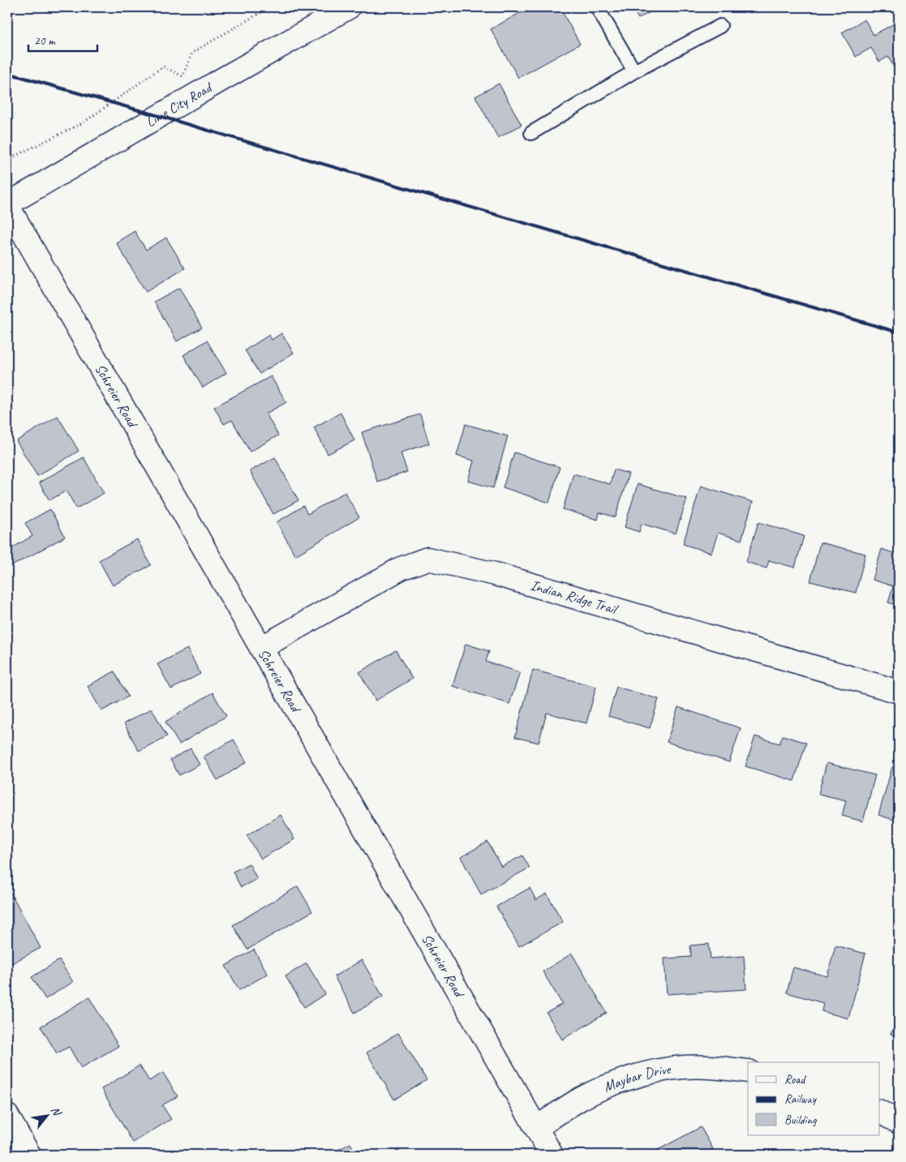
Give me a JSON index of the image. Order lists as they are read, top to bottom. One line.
{"streets":{"street":["Lime City Road","Schreier Road","Indian Ridge Trail","Maybar Drive"]},"crossings":[["Lime City Road","Schreier Road"],["Schreier Road","Indian Ridge Trail"],["Schreier Road","Maybar Drive"]],"legend":["Road","Railway","Building"],"scale_bar":"20 m","north":"top right"}
